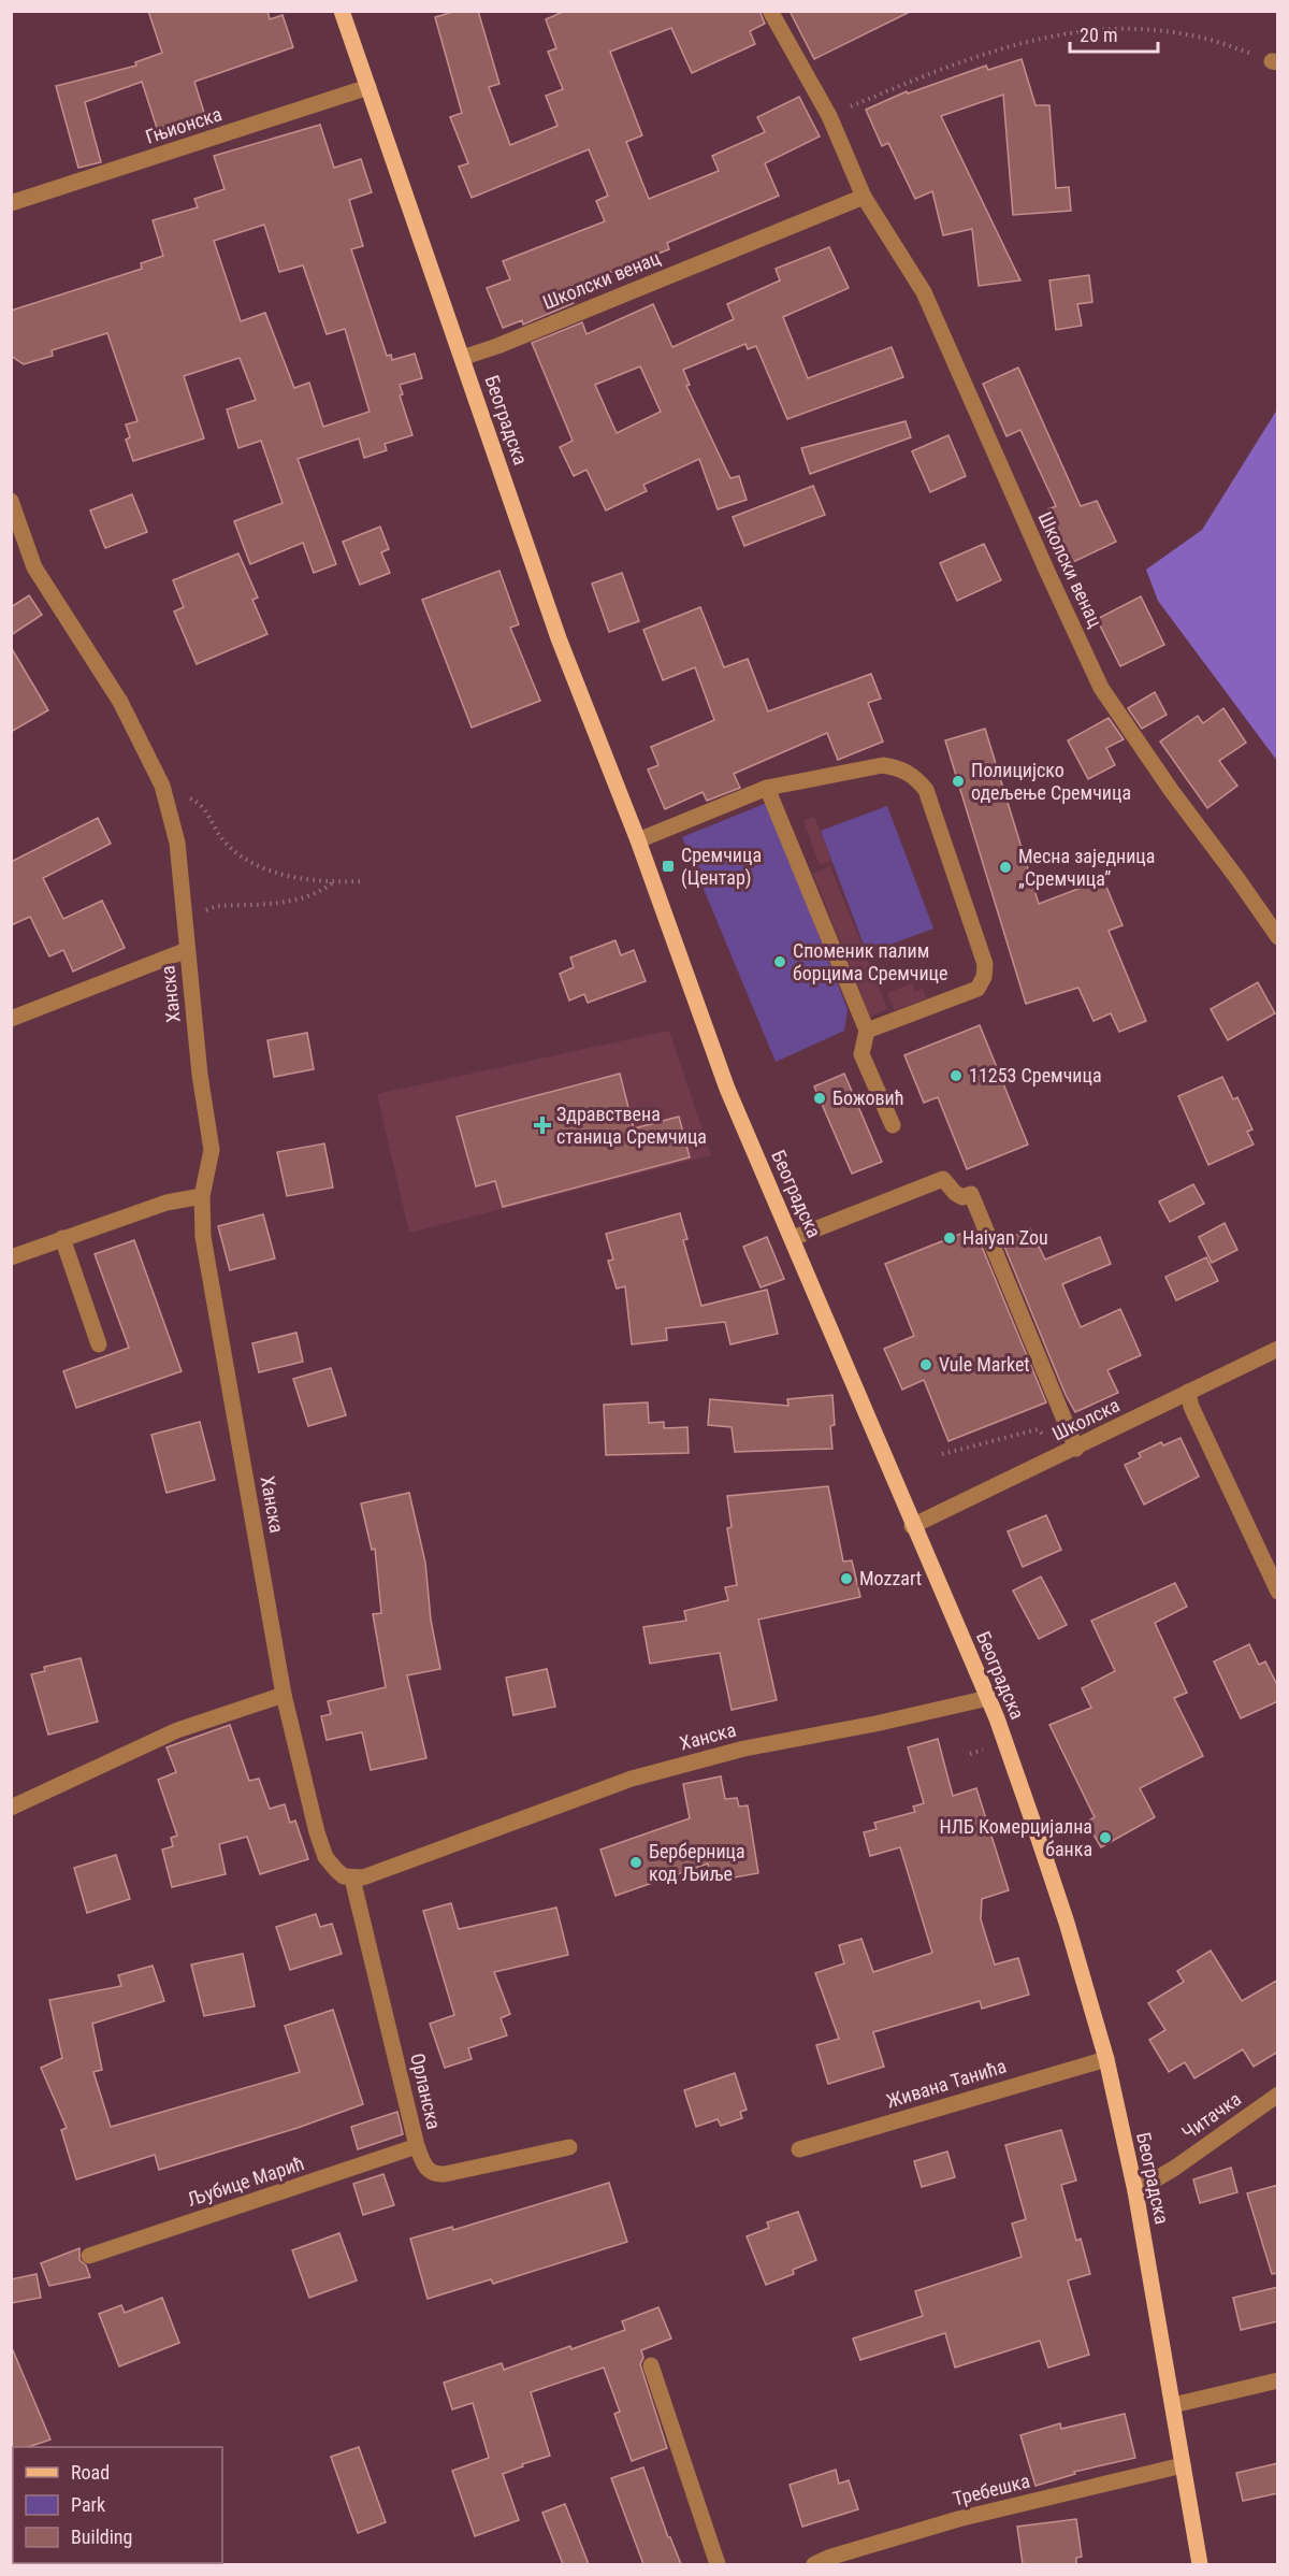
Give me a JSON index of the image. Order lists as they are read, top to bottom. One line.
{"streets":{"main road":["Београдска"],"street":["Гњионска","Школски венац","Ханска","Школска","Живана Танића","Орланска","Читачка","Љубице Марић","Требешка"]},"crossings":[["Гњионска","Београдска"],["Школски венац","Београдска"],["Београдска","Ханска"],["Београдска","Школска"],["Београдска","Живана Танића"],["Београдска","Читачка"],["Београдска","Требешка"],["Ханска","Орланска"],["Орланска","Љубице Марић"]],"places":{"other":["Полицијско одељење Сремчица","Месна заједница „Сремчица”","Споменик палим борцима Сремчице","11253 Сремчица","Божовић","Haiyan Zou","Vule Market","Mozzart","НЛБ Комерцијална банка","Берберница код Љиље"],"transit":["Сремчица (Центар)"],"health":["Здравствена станица Сремчица"]},"legend":["Road","Park","Building"],"scale_bar":"20 m"}
